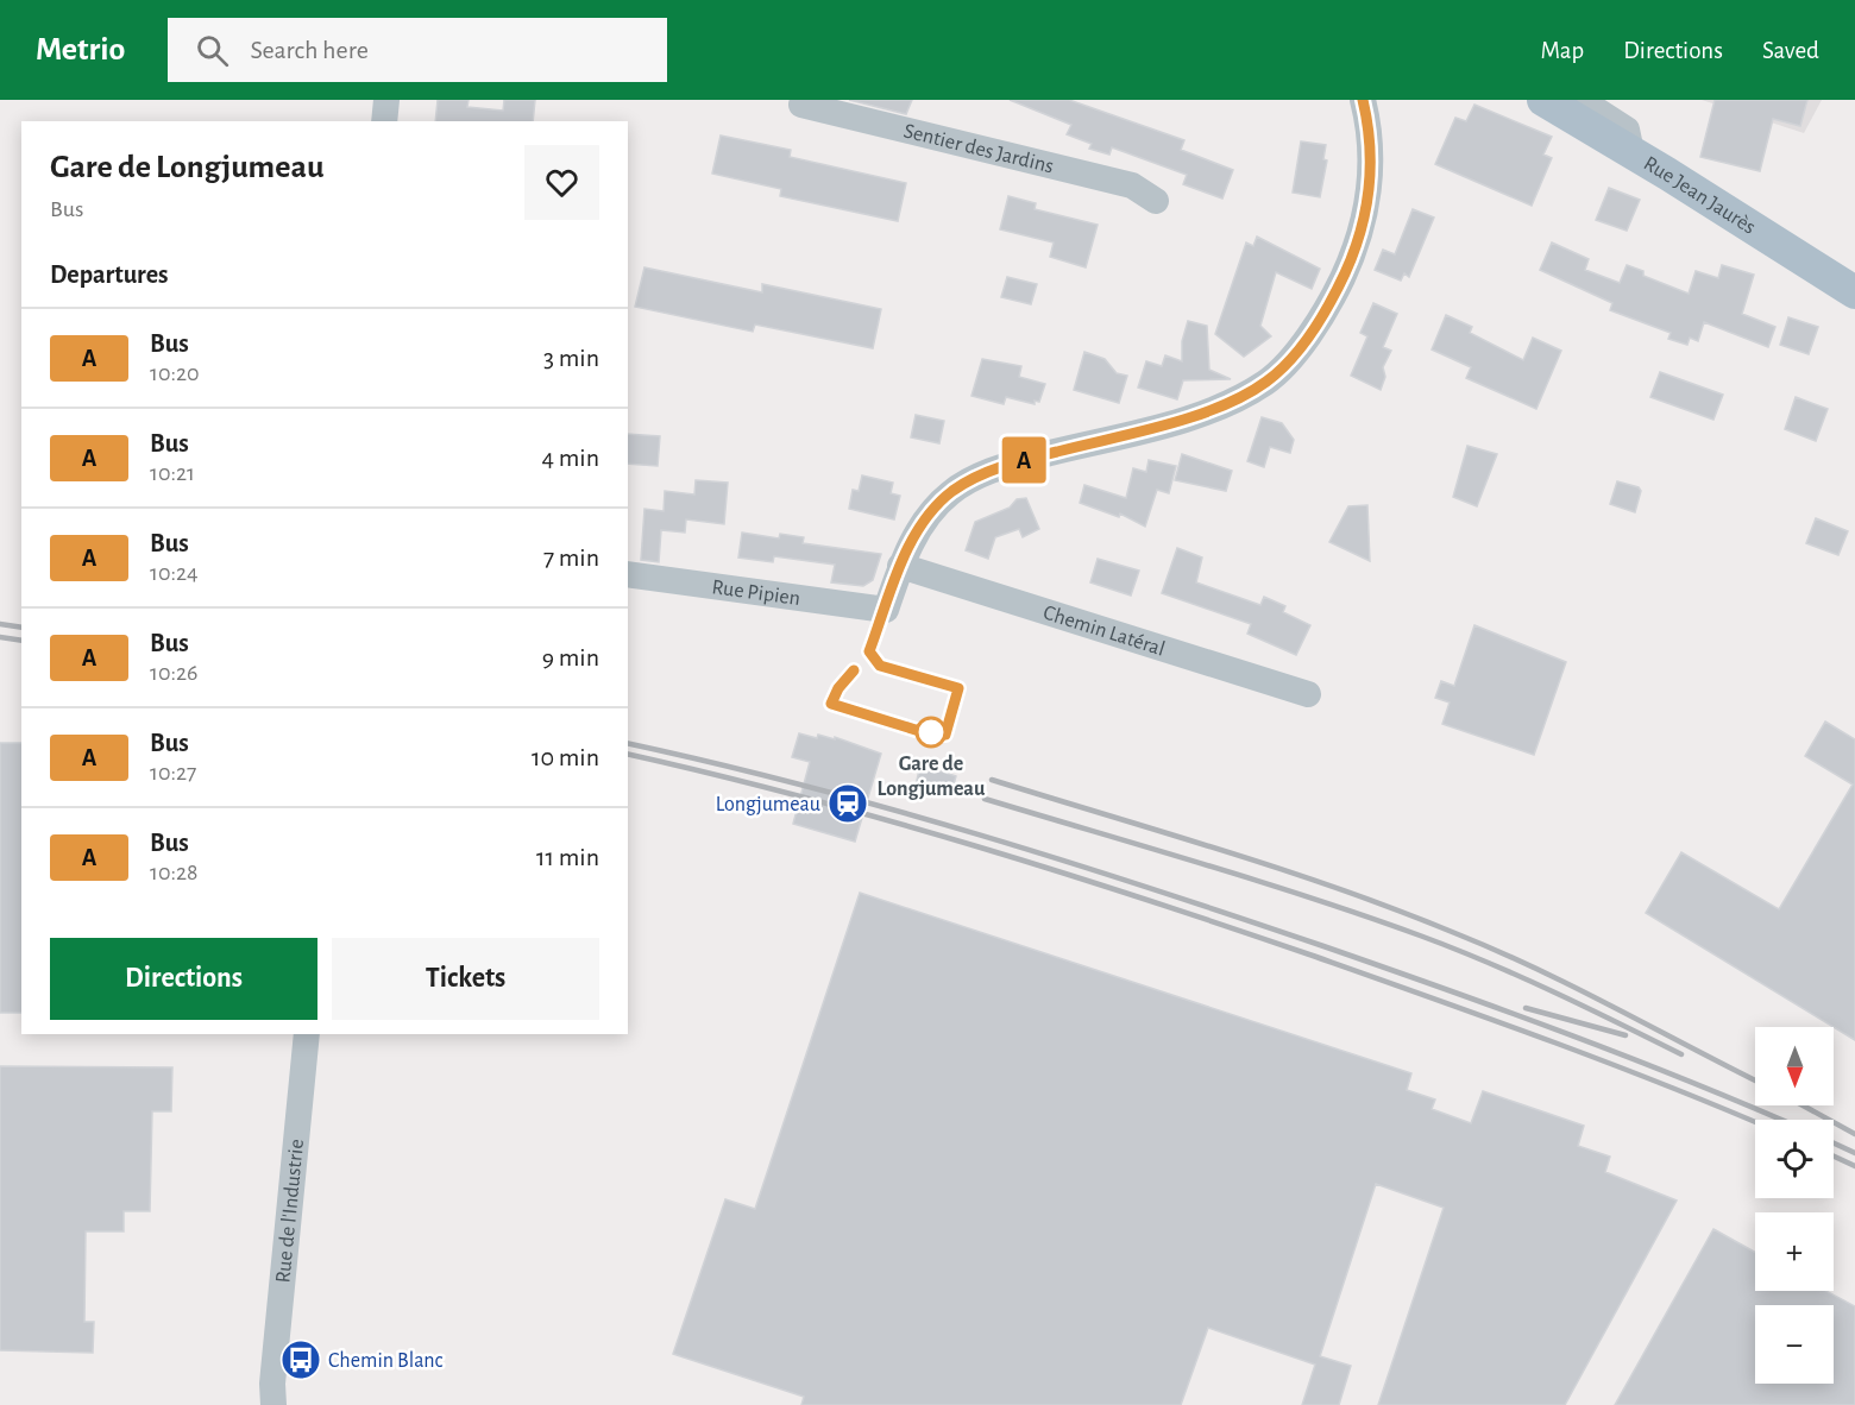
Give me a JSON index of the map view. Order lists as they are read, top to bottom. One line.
{"streets":{"main road":["Rue Jean Jaurès"],"street":["Sentier des Jardins","Rue Pipien","Chemin Latéral","Rue de l'Industrie"]},"crossings":[["Rue Pipien","Chemin Latéral"]],"places":{"other":["Gare de Longjumeau"],"station":["Longjumeau"],"bus stop":["Chemin Blanc"]},"lines":["bus line A"],"north":"bottom","page":{"header":"Metrio","search":"Search here","nav":["Map","Directions","Saved"],"on_map":"A","heading":[["Gare de Longjumeau","Bus"],"Departures"],"list":[{"mark":"A","name":"Bus","note":"10:20","value":"3 min"},{"mark":"A","name":"Bus","note":"10:21","value":"4 min"},{"mark":"A","name":"Bus","note":"10:24","value":"7 min"},{"mark":"A","name":"Bus","note":"10:26","value":"9 min"},{"mark":"A","name":"Bus","note":"10:27","value":"10 min"},{"mark":"A","name":"Bus","note":"10:28","value":"11 min"}],"buttons":["Directions","Tickets"],"map_buttons":["+","−"]}}
